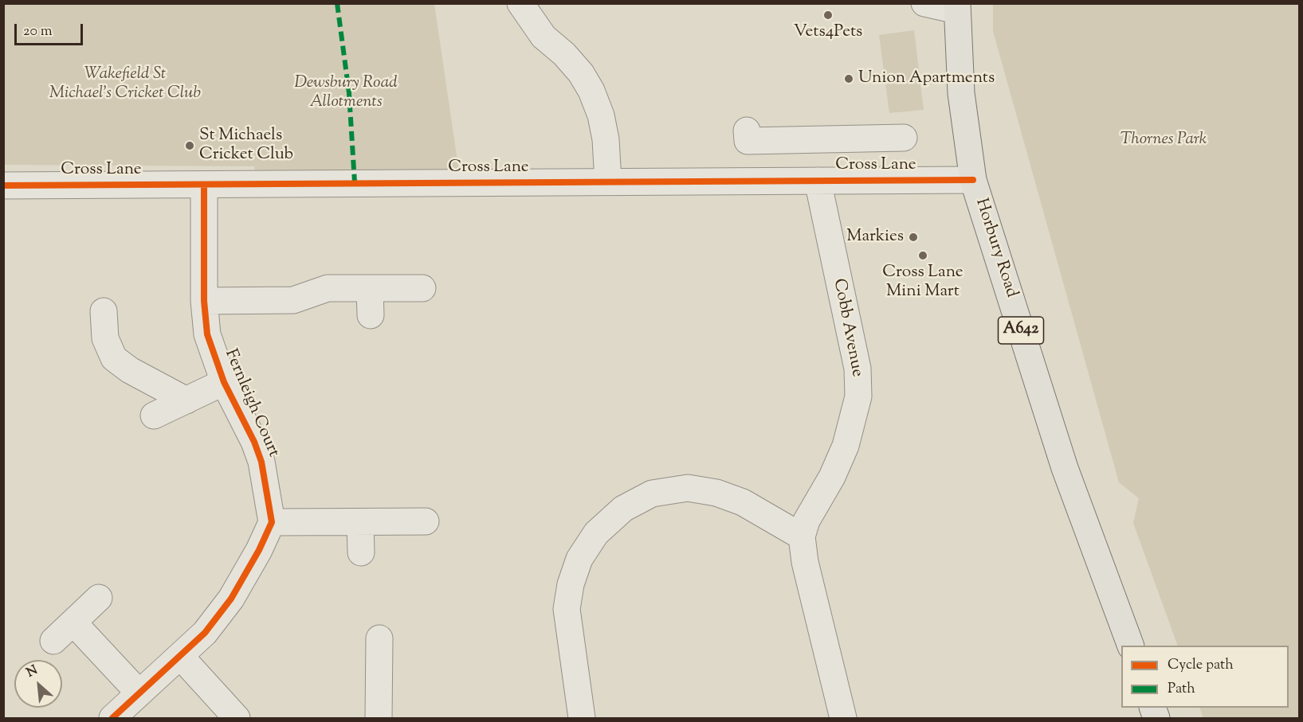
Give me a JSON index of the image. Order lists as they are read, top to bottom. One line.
{"streets":{"highway":["Horbury Road","A642"],"street":["Cross Lane","Cobb Avenue","Fernleigh Court"]},"crossings":[["Cross Lane","Horbury Road"],["Cross Lane","Cobb Avenue"],["Cross Lane","Fernleigh Court"]],"parks":["Wakefield St Michael's Cricket Club","Dewsbury Road Allotments","Thornes Park"],"places":["Vets4Pets","Union Apartments","St Michaels Cricket Club","Markies","Cross Lane Mini Mart"],"legend":["Cycle path","Path"],"scale_bar":"20 m","north":"top left"}
